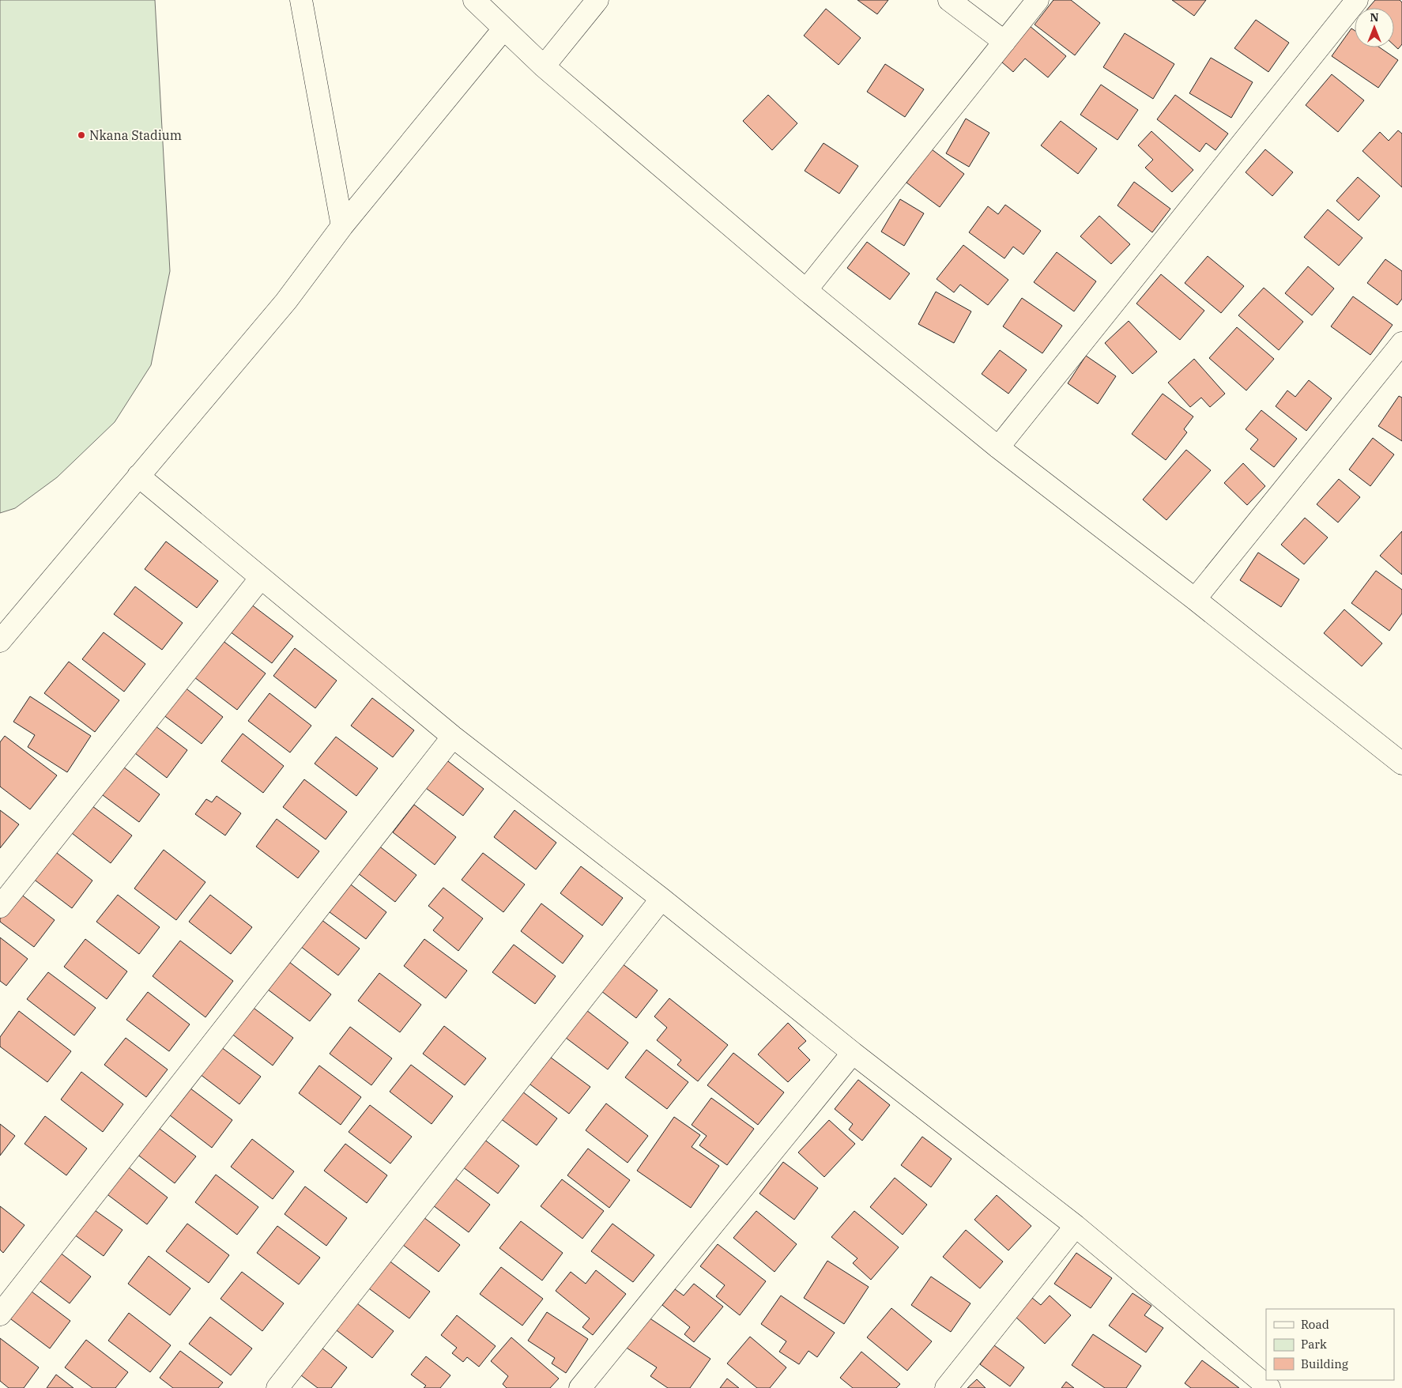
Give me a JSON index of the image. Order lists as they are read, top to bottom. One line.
{"places":["Nkana Stadium"],"legend":["Road","Park","Building"],"north":"top"}
